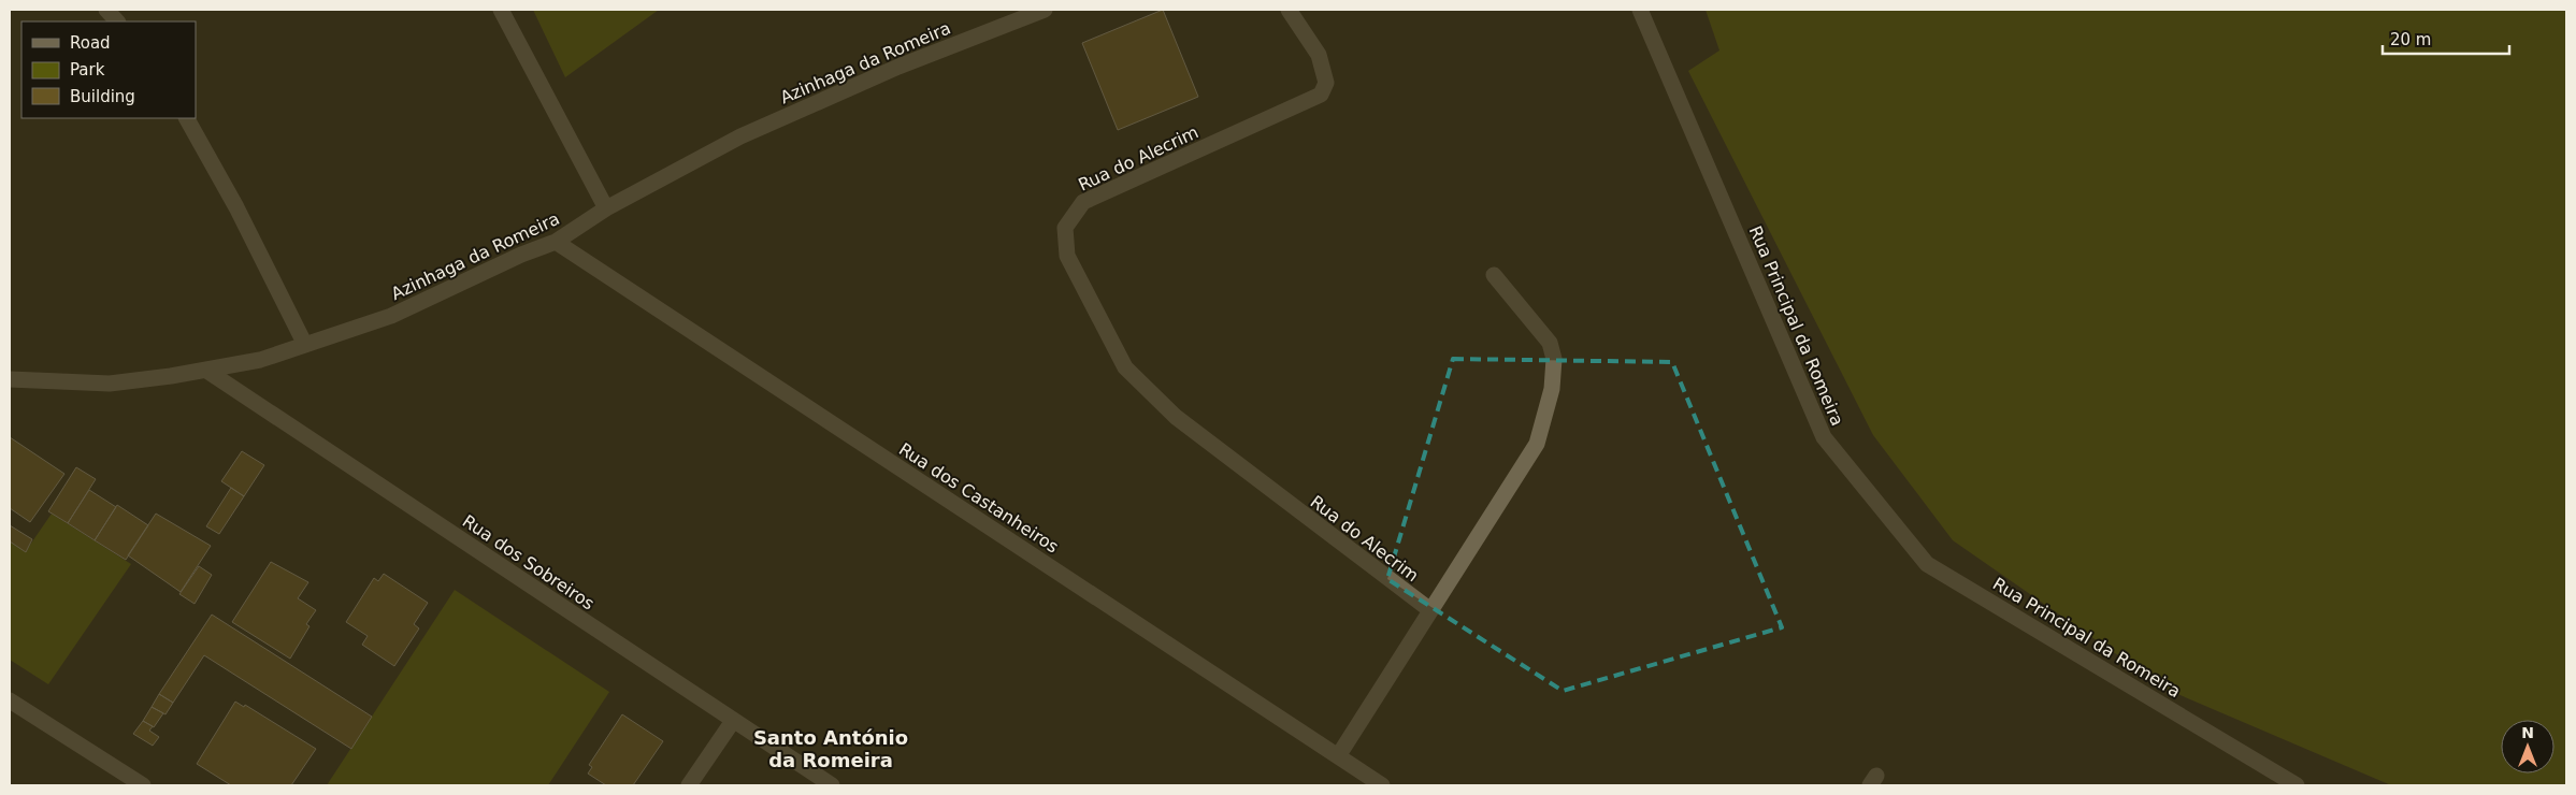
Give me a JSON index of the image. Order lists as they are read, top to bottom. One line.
{"streets":{"street":["Azinhaga da Romeira","Rua do Alecrim","Rua Principal da Romeira","Rua dos Castanheiros","Rua dos Sobreiros"]},"crossings":[["Azinhaga da Romeira","Rua dos Castanheiros"],["Azinhaga da Romeira","Rua dos Sobreiros"]],"districts":["Santo António da Romeira"],"legend":["Road","Park","Building"],"scale_bar":"20 m","north":"top"}
